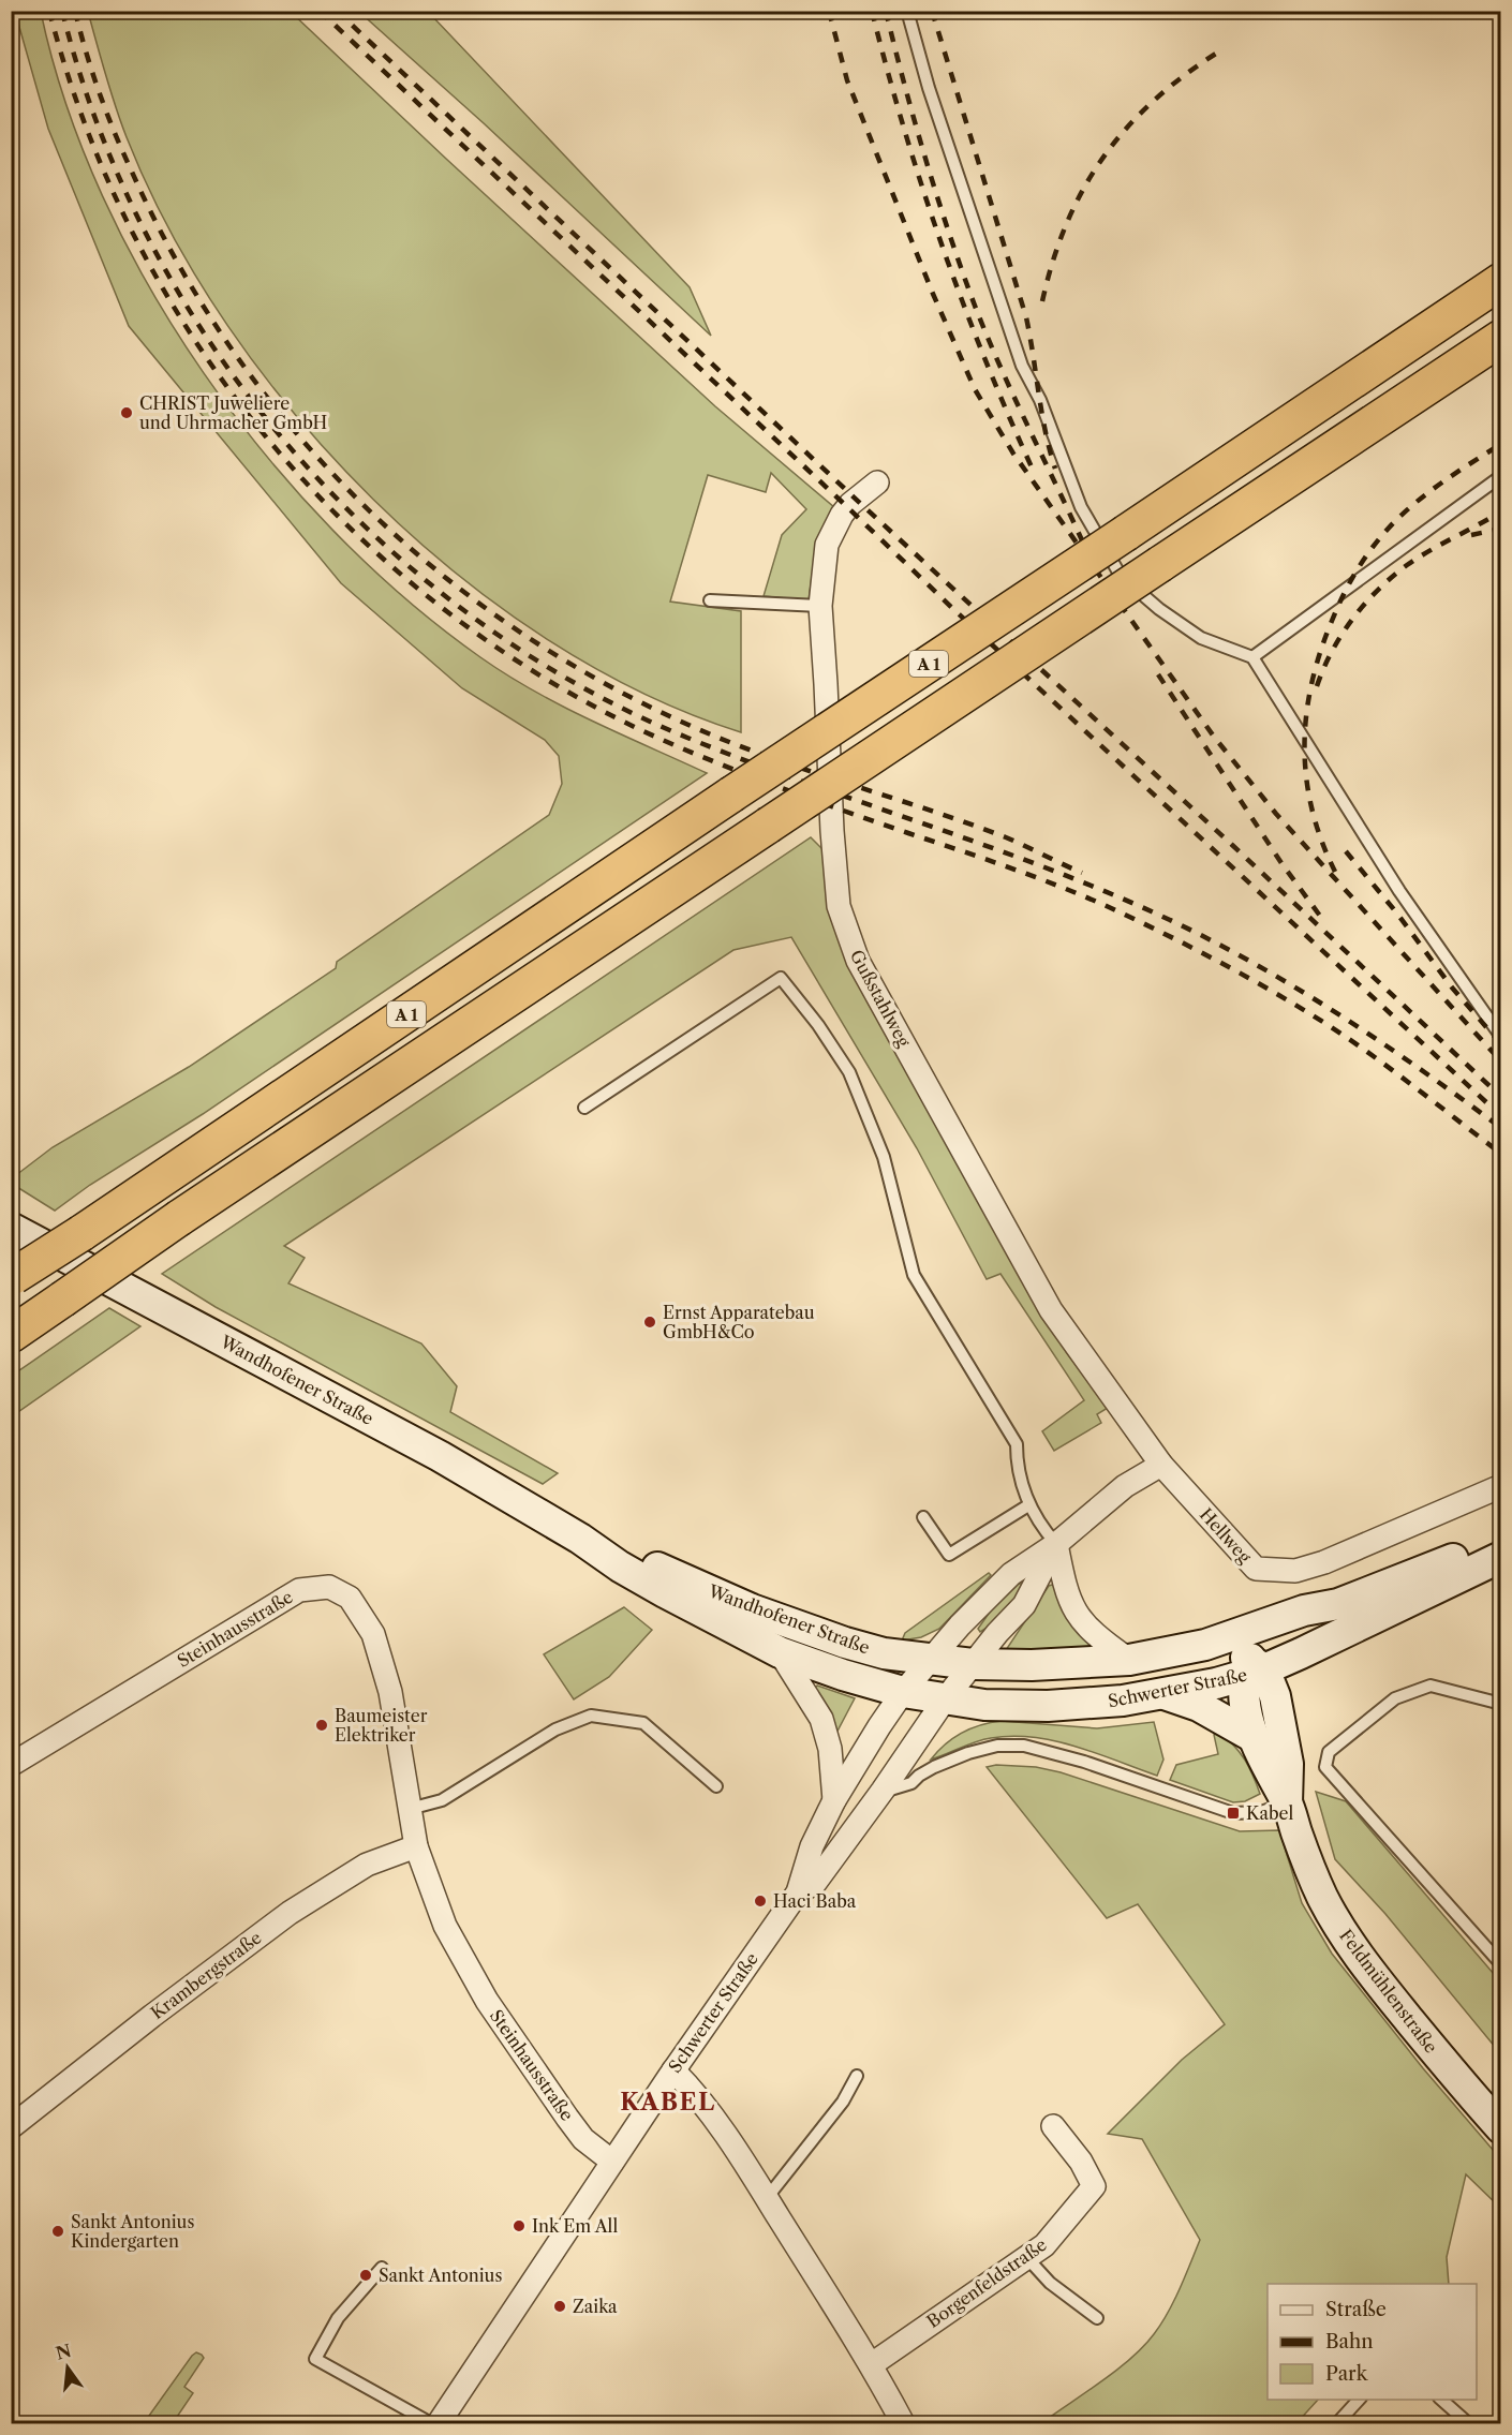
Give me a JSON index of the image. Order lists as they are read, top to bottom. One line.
{"streets":{"highway":["A 1"],"main road":["Wandhofener Straße","Schwerter Straße","Feldmühlenstraße"],"street":["Gußstahlweg","Hellweg","Steinhausstraße","Krambergstraße","Borgenfeldstraße"]},"crossings":[["Gußstahlweg","Hellweg"],["Wandhofener Straße","Schwerter Straße"],["Steinhausstraße","Schwerter Straße"],["Steinhausstraße","Krambergstraße"],["Schwerter Straße","Feldmühlenstraße"]],"districts":["KABEL"],"places":{"other":["CHRIST Juweliere und Uhrmacher GmbH","Ernst Apparatebau GmbH&Co","Baumeister Elektriker","Haci Baba","Ink Em All","Sankt Antonius Kindergarten","Sankt Antonius","Zaika"],"transit":["Kabel"]},"legend":["Straße","Bahn","Park"],"north":"top"}
